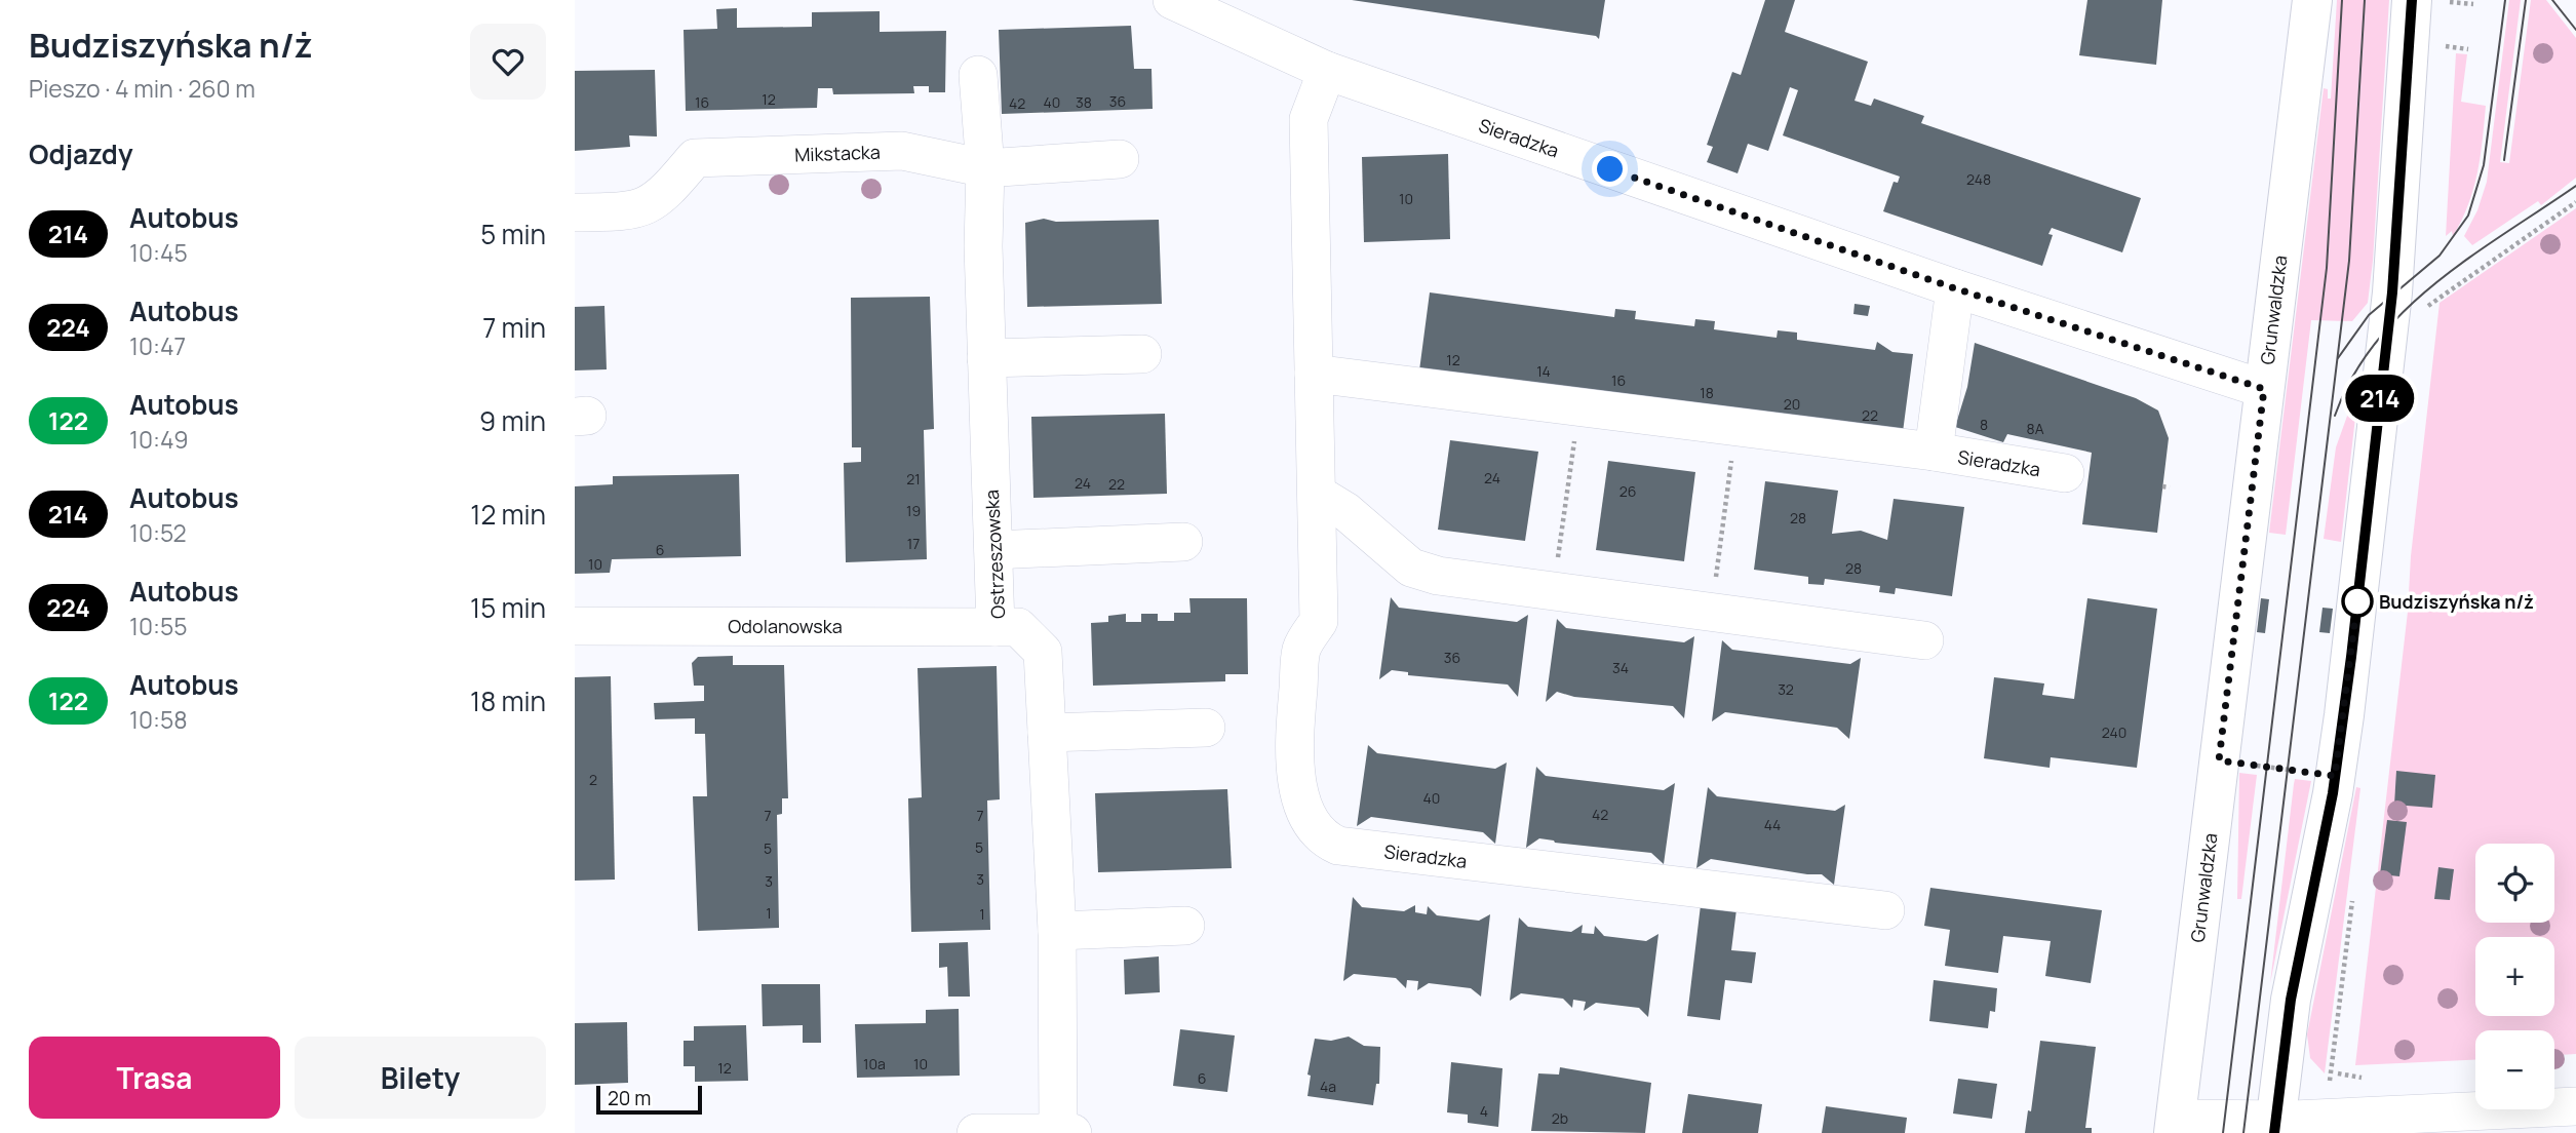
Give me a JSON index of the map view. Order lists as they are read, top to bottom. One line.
{"streets":{"street":["Sieradzka","Mikstacka","Grunwaldzka","Ostrzeszowska","Odolanowska"]},"crossings":[["Sieradzka","Grunwaldzka"],["Mikstacka","Ostrzeszowska"],["Ostrzeszowska","Odolanowska"]],"places":["Budziszyńska n/ż"],"lines":["bus line 214"],"house_numbers":["12","36","16","40","38","42","248","10","12","14","16","18","20","22","8","8A","24","21","24","22","26","19","28","17","6","10","28","36","34","32","240","2","40","42","7","7","44","5","5","3","3","1","1","10a","10","12","6","4a","4","2b"],"scale_bar":"20 m","page":{"heading":[["Budziszyńska n/ż","Pieszo · 4 min · 260 m"],"Odjazdy"],"on_map":"214","list":[{"mark":"214","name":"Autobus","note":"10:45","value":"5 min"},{"mark":"224","name":"Autobus","note":"10:47","value":"7 min"},{"mark":"122","name":"Autobus","note":"10:49","value":"9 min"},{"mark":"214","name":"Autobus","note":"10:52","value":"12 min"},{"mark":"224","name":"Autobus","note":"10:55","value":"15 min"},{"mark":"122","name":"Autobus","note":"10:58","value":"18 min"}],"map_buttons":["+","−"],"buttons":["Trasa","Bilety"],"scale":"20 m"}}
